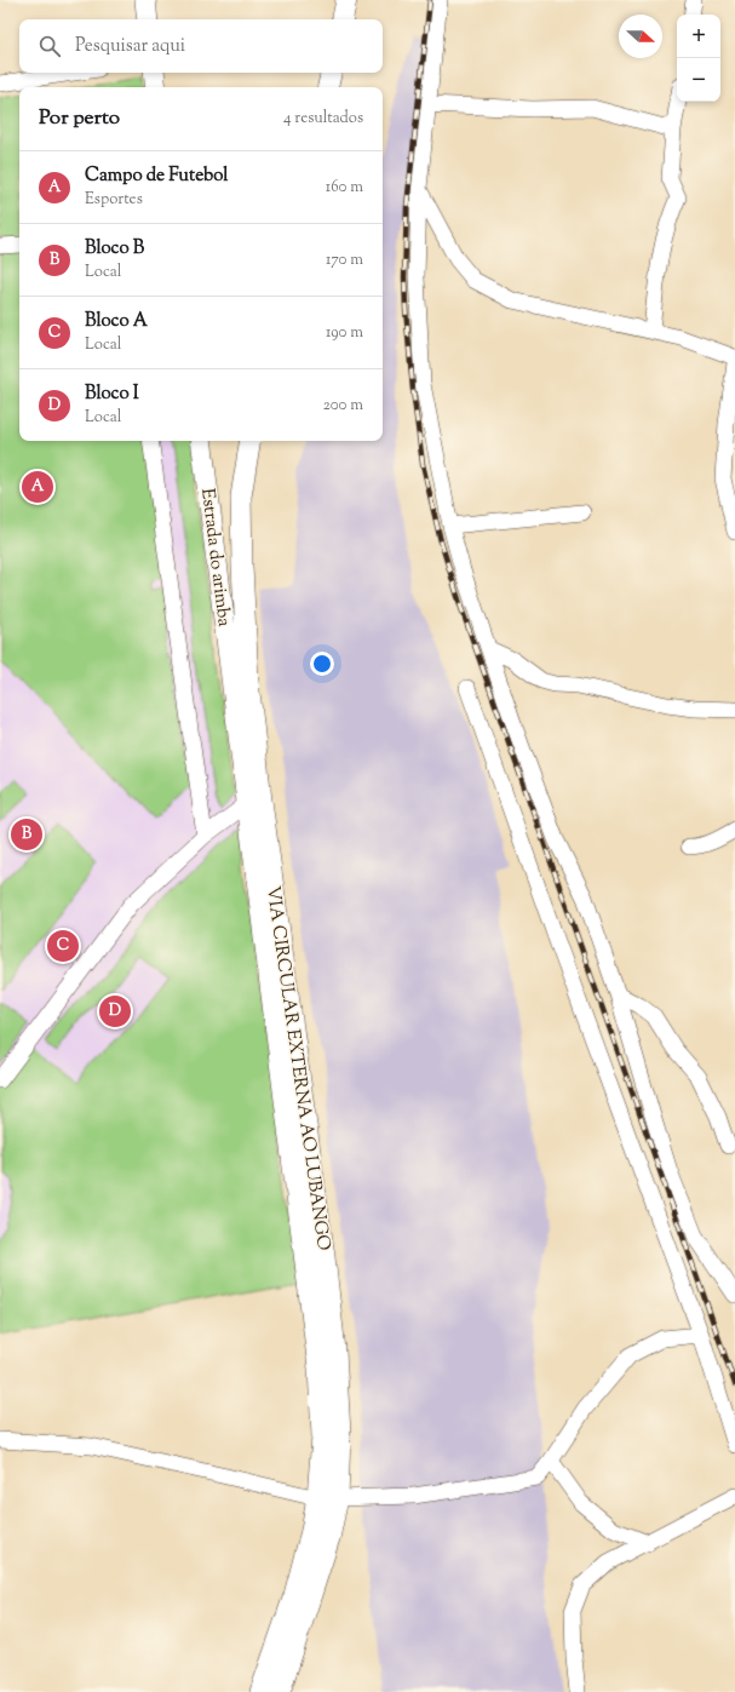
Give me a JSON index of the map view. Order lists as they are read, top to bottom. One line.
{"streets":{"main road":["Estrada do arimba","VIA CIRCULAR EXTERNA AO LUBANGO"]},"crossings":[["Estrada do arimba","VIA CIRCULAR EXTERNA AO LUBANGO"]],"north":"right","page":{"map_buttons":["+","−"],"search":"Pesquisar aqui","heading":["Por perto","4 resultados"],"list":[{"mark":"A","name":"Campo de Futebol","note":"Esportes","value":"160 m"},{"mark":"B","name":"Bloco B","note":"Local","value":"170 m"},{"mark":"C","name":"Bloco A","note":"Local","value":"190 m"},{"mark":"D","name":"Bloco I","note":"Local","value":"200 m"}],"pins":["A","B","C","D"]}}
